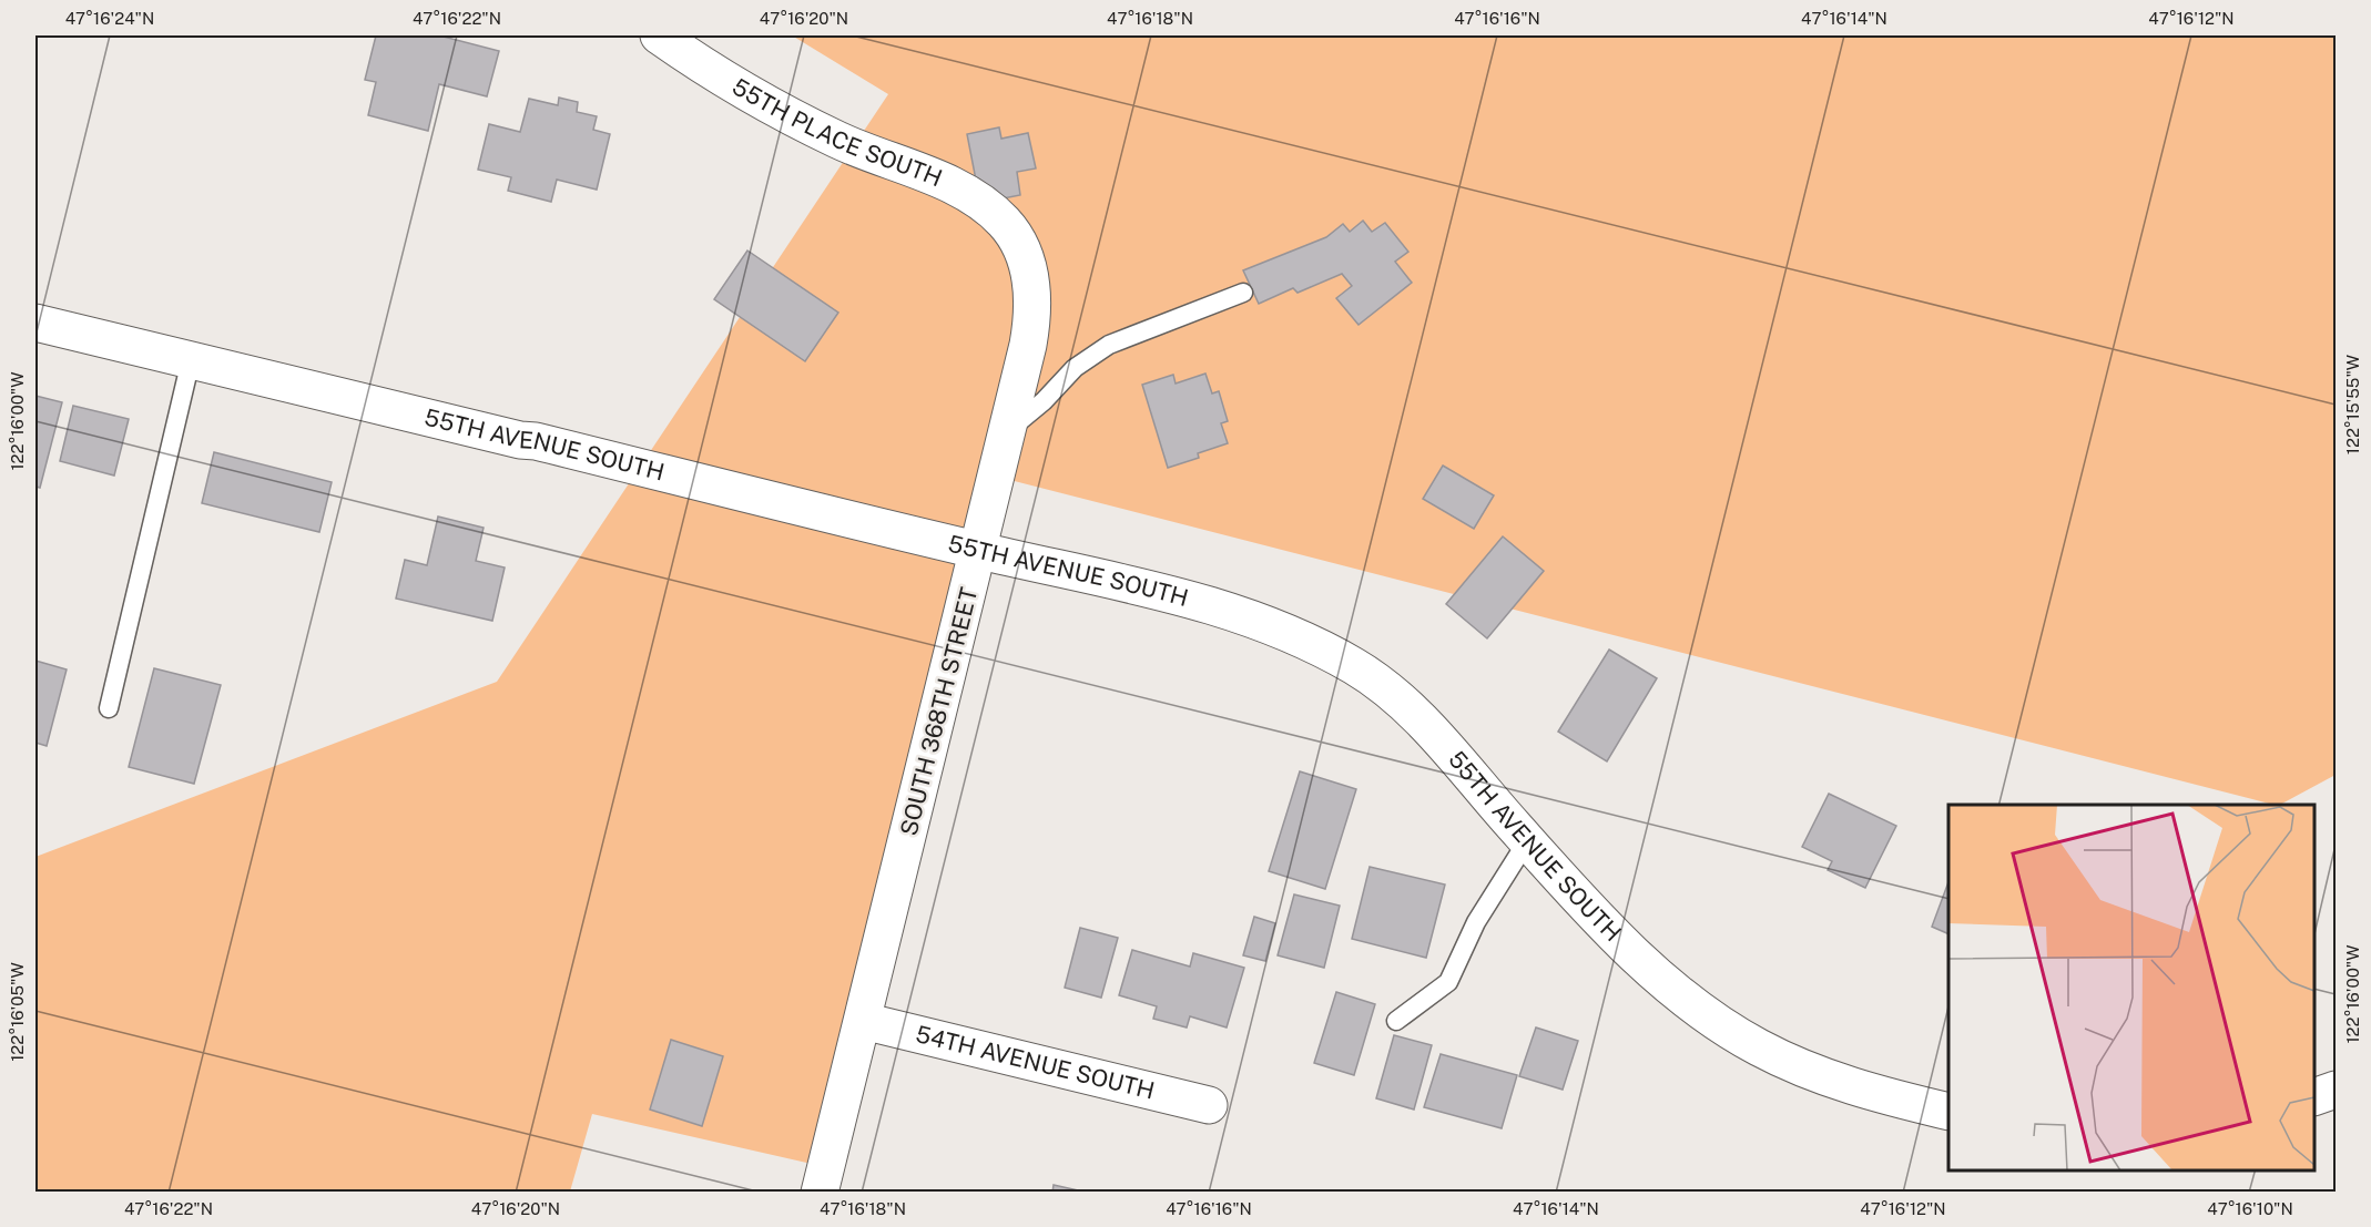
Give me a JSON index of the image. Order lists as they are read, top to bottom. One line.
{"streets":{"street":["55TH PLACE SOUTH","55TH AVENUE SOUTH","SOUTH 368TH STREET","54TH AVENUE SOUTH"]},"crossings":[["55TH PLACE SOUTH","SOUTH 368TH STREET"],["55TH AVENUE SOUTH","SOUTH 368TH STREET"],["SOUTH 368TH STREET","54TH AVENUE SOUTH"]],"coordinates":["47°16'24\"N","47°16'22\"N","47°16'20\"N","47°16'18\"N","47°16'16\"N","47°16'14\"N","47°16'12\"N","122°15'55\"W","122°16'00\"W","122°16'05\"W","47°16'10\"N"]}
